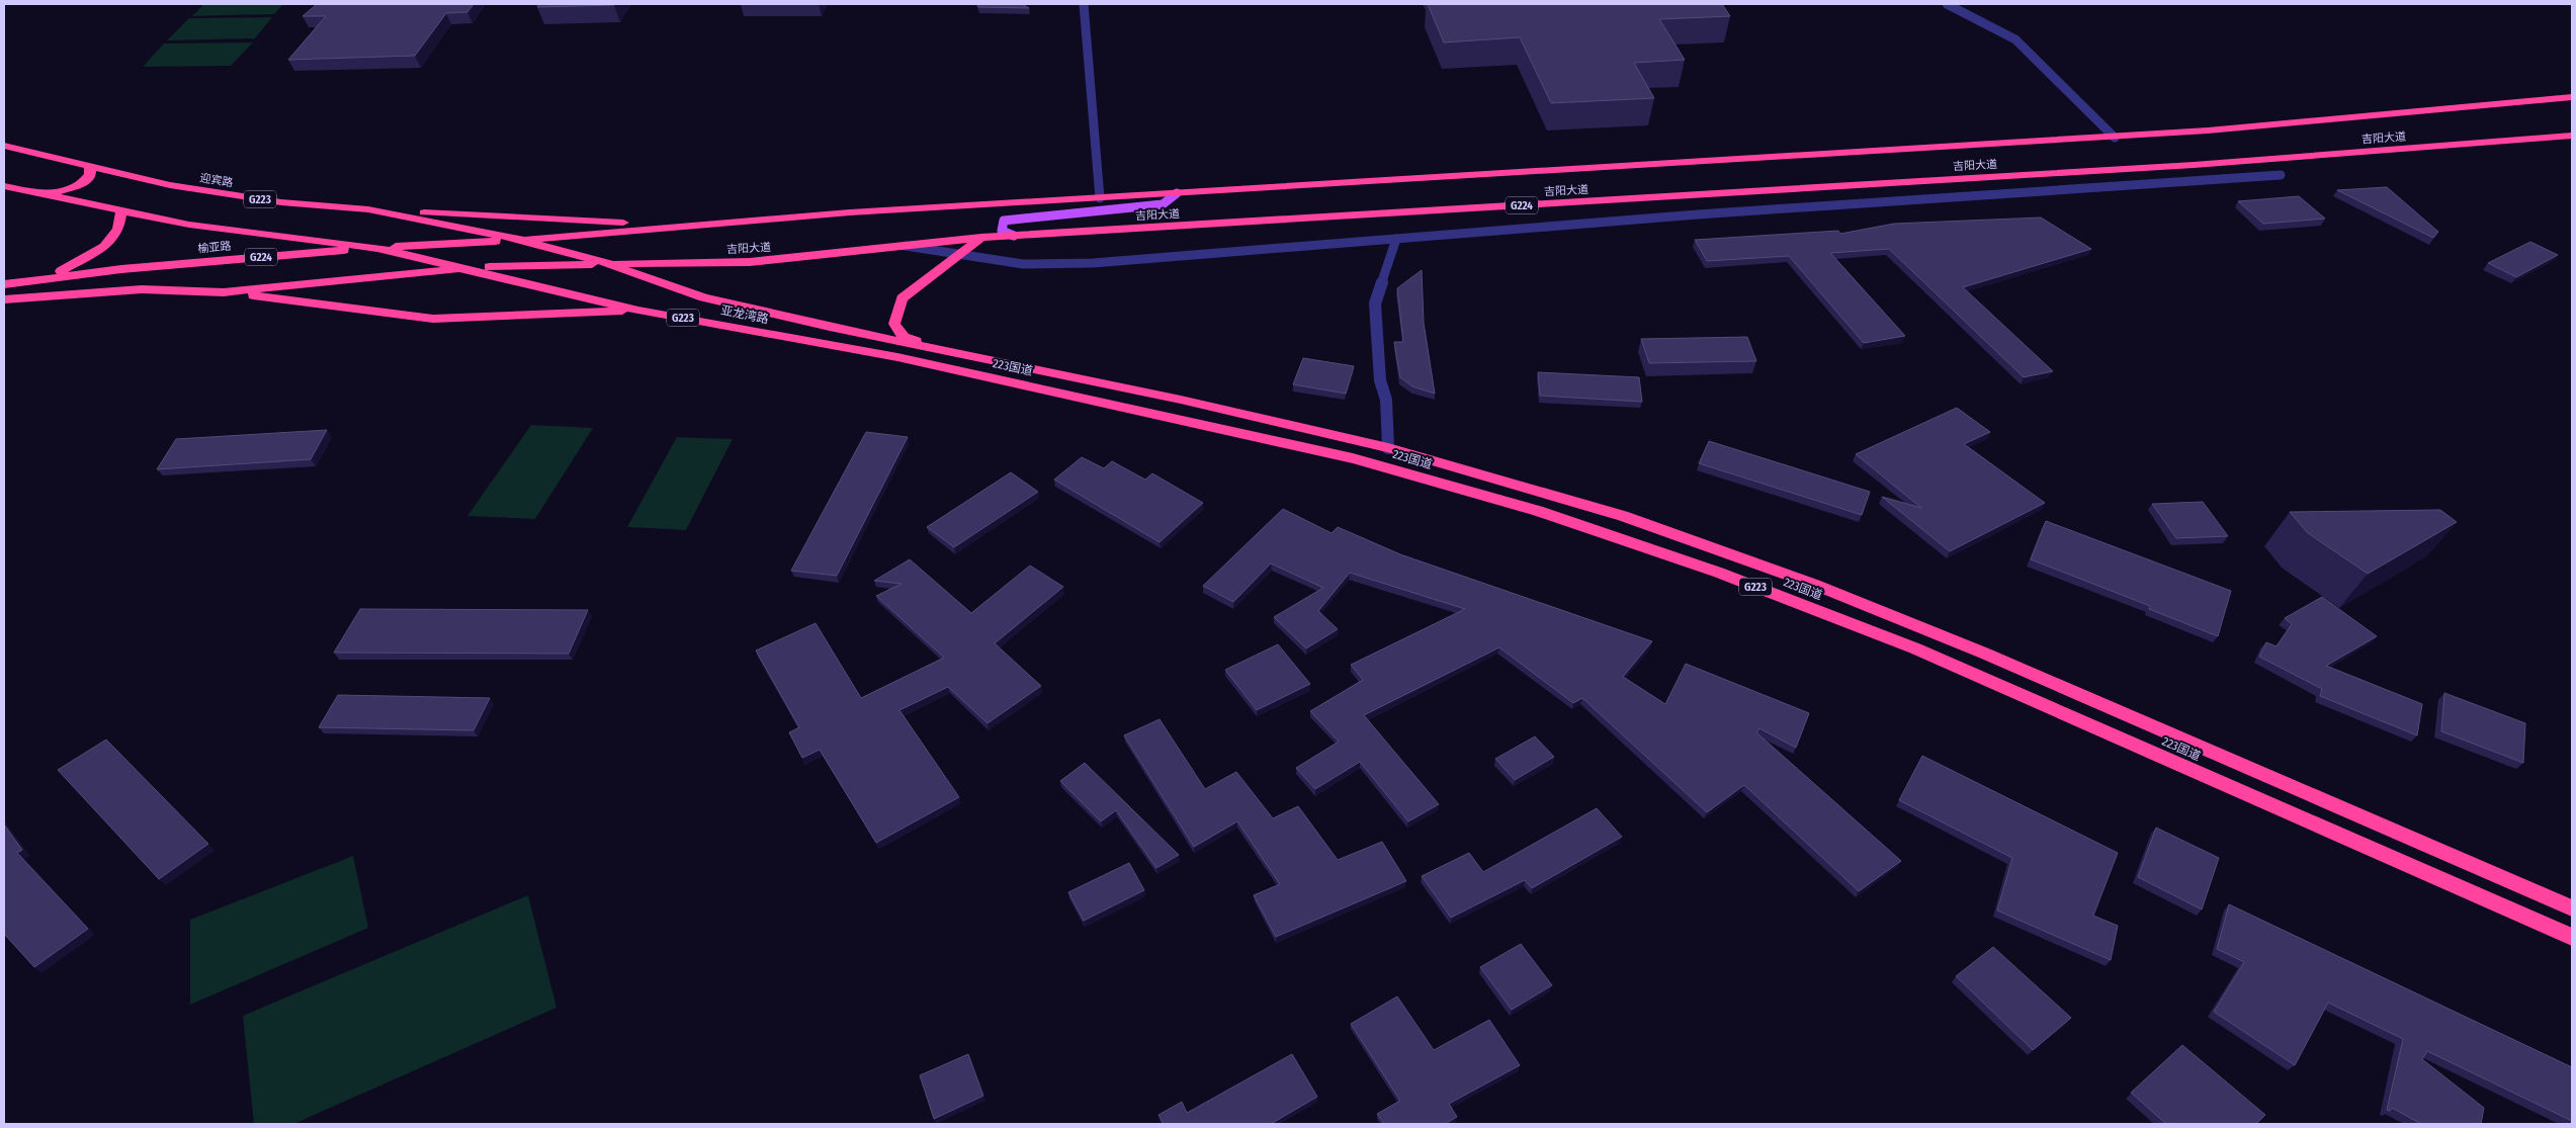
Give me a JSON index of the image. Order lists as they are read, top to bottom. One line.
{"streets":{"highway":["吉阳大道","迎宾路","G223","G224","榆亚路","亚龙湾路","223国道"]},"crossings":[["吉阳大道","迎宾路"],["吉阳大道","G223"],["吉阳大道","G224"],["吉阳大道","榆亚路"],["吉阳大道","亚龙湾路"],["迎宾路","榆亚路"],["迎宾路","亚龙湾路"],["G223","G224"],["G223","榆亚路"],["G223","亚龙湾路"],["G224","亚龙湾路"],["榆亚路","亚龙湾路"],["亚龙湾路","223国道"]]}
